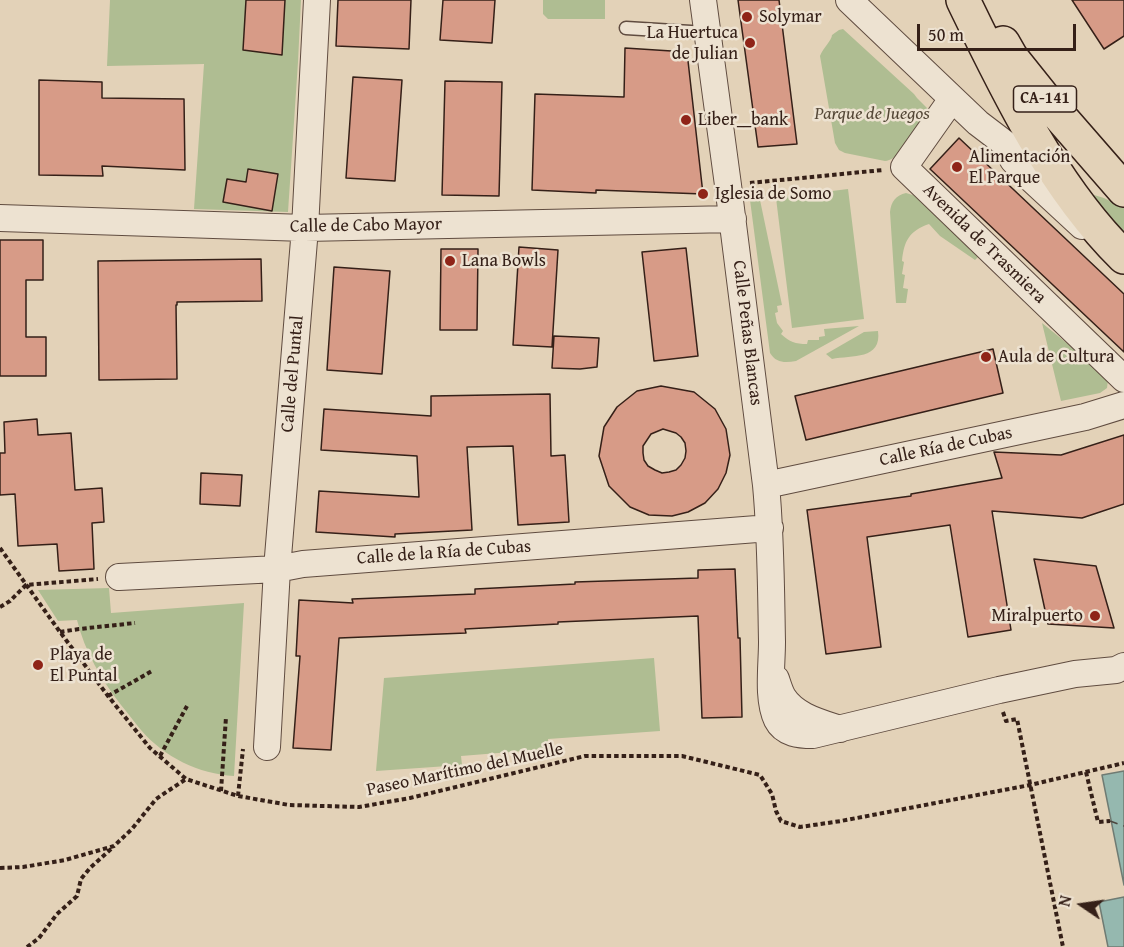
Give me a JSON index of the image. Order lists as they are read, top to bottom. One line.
{"streets":{"main road":["CA-141"],"street":["Calle de Cabo Mayor","Avenida de Trasmiera","Calle Peñas Blancas","Calle del Puntal","Calle Ría de Cubas","Calle de la Ría de Cubas"],"path":["Paseo Marítimo del Muelle"]},"crossings":[["Calle de Cabo Mayor","Calle Peñas Blancas"],["Calle de Cabo Mayor","Calle del Puntal"],["Calle Peñas Blancas","Calle Ría de Cubas"],["Calle Peñas Blancas","Calle de la Ría de Cubas"],["Calle del Puntal","Calle de la Ría de Cubas"]],"parks":["Parque de Juegos"],"places":["Solymar","La Huertuca de Julian","Liber__bank","Alimentación El Parque","Iglesia de Somo","Lana Bowls","Aula de Cultura","Miralpuerto","Playa de El Puntal"],"scale_bar":"50 m","north":"left"}
